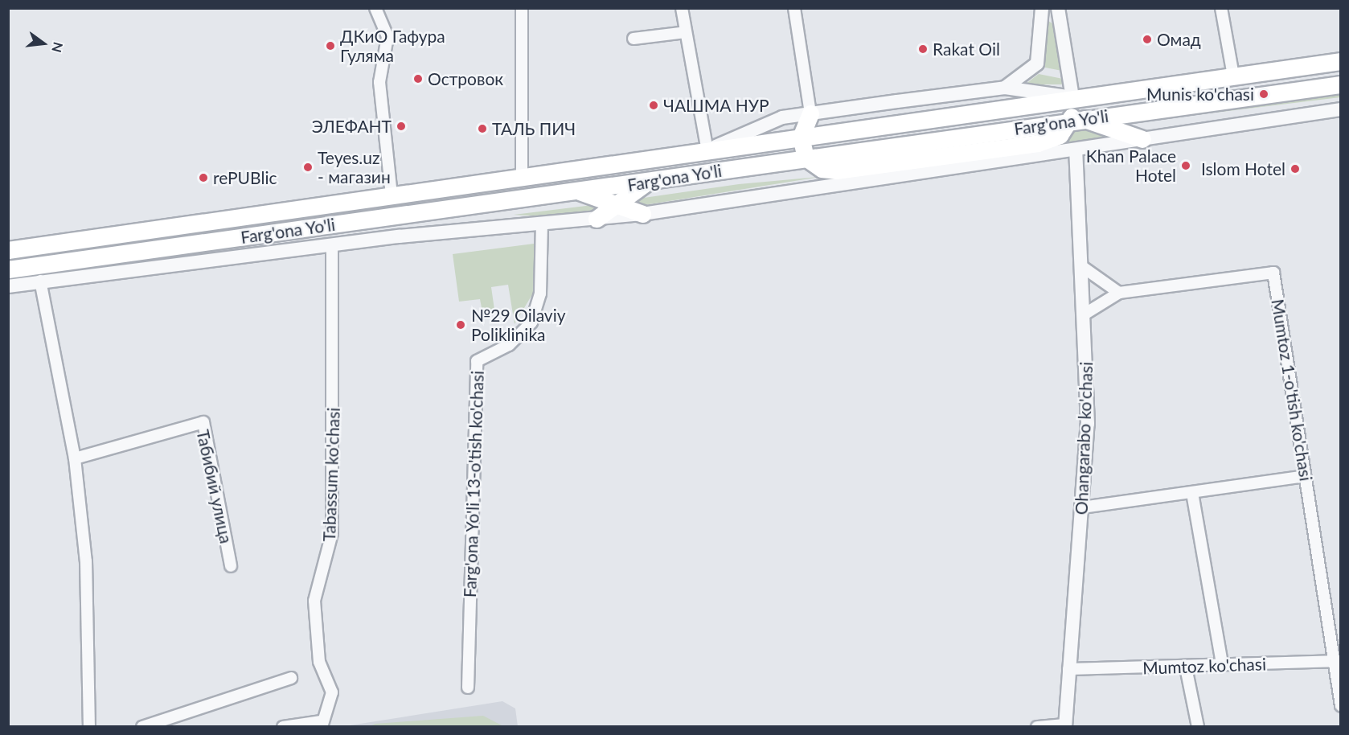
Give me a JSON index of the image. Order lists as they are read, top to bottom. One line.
{"streets":{"main road":["Farg'ona Yo'li"],"street":["Mumtoz 1-o'tish ko'chasi","Ohangarabo ko'chasi","Tabassum ko'chasi","Farg'ona Yo'li 13-o'tish ko'chasi","Табибий улица","Mumtoz ko'chasi"]},"crossings":[["Mumtoz 1-o'tish ko'chasi","Ohangarabo ko'chasi"],["Mumtoz 1-o'tish ko'chasi","Mumtoz ko'chasi"],["Ohangarabo ko'chasi","Mumtoz ko'chasi"]],"places":["Омад","ДКиО Гафура Гуляма","Rakat Oil","Островок","Munis ko'chasi","ЧАШМА НУР","ЭЛЕФАНТ","ТАЛЬ ПИЧ","Khan Palace Hotel","Teyes.uz - магазин","Islom Hotel","rePUBlic","№29 Oilaviy Poliklinika"],"north":"right"}
